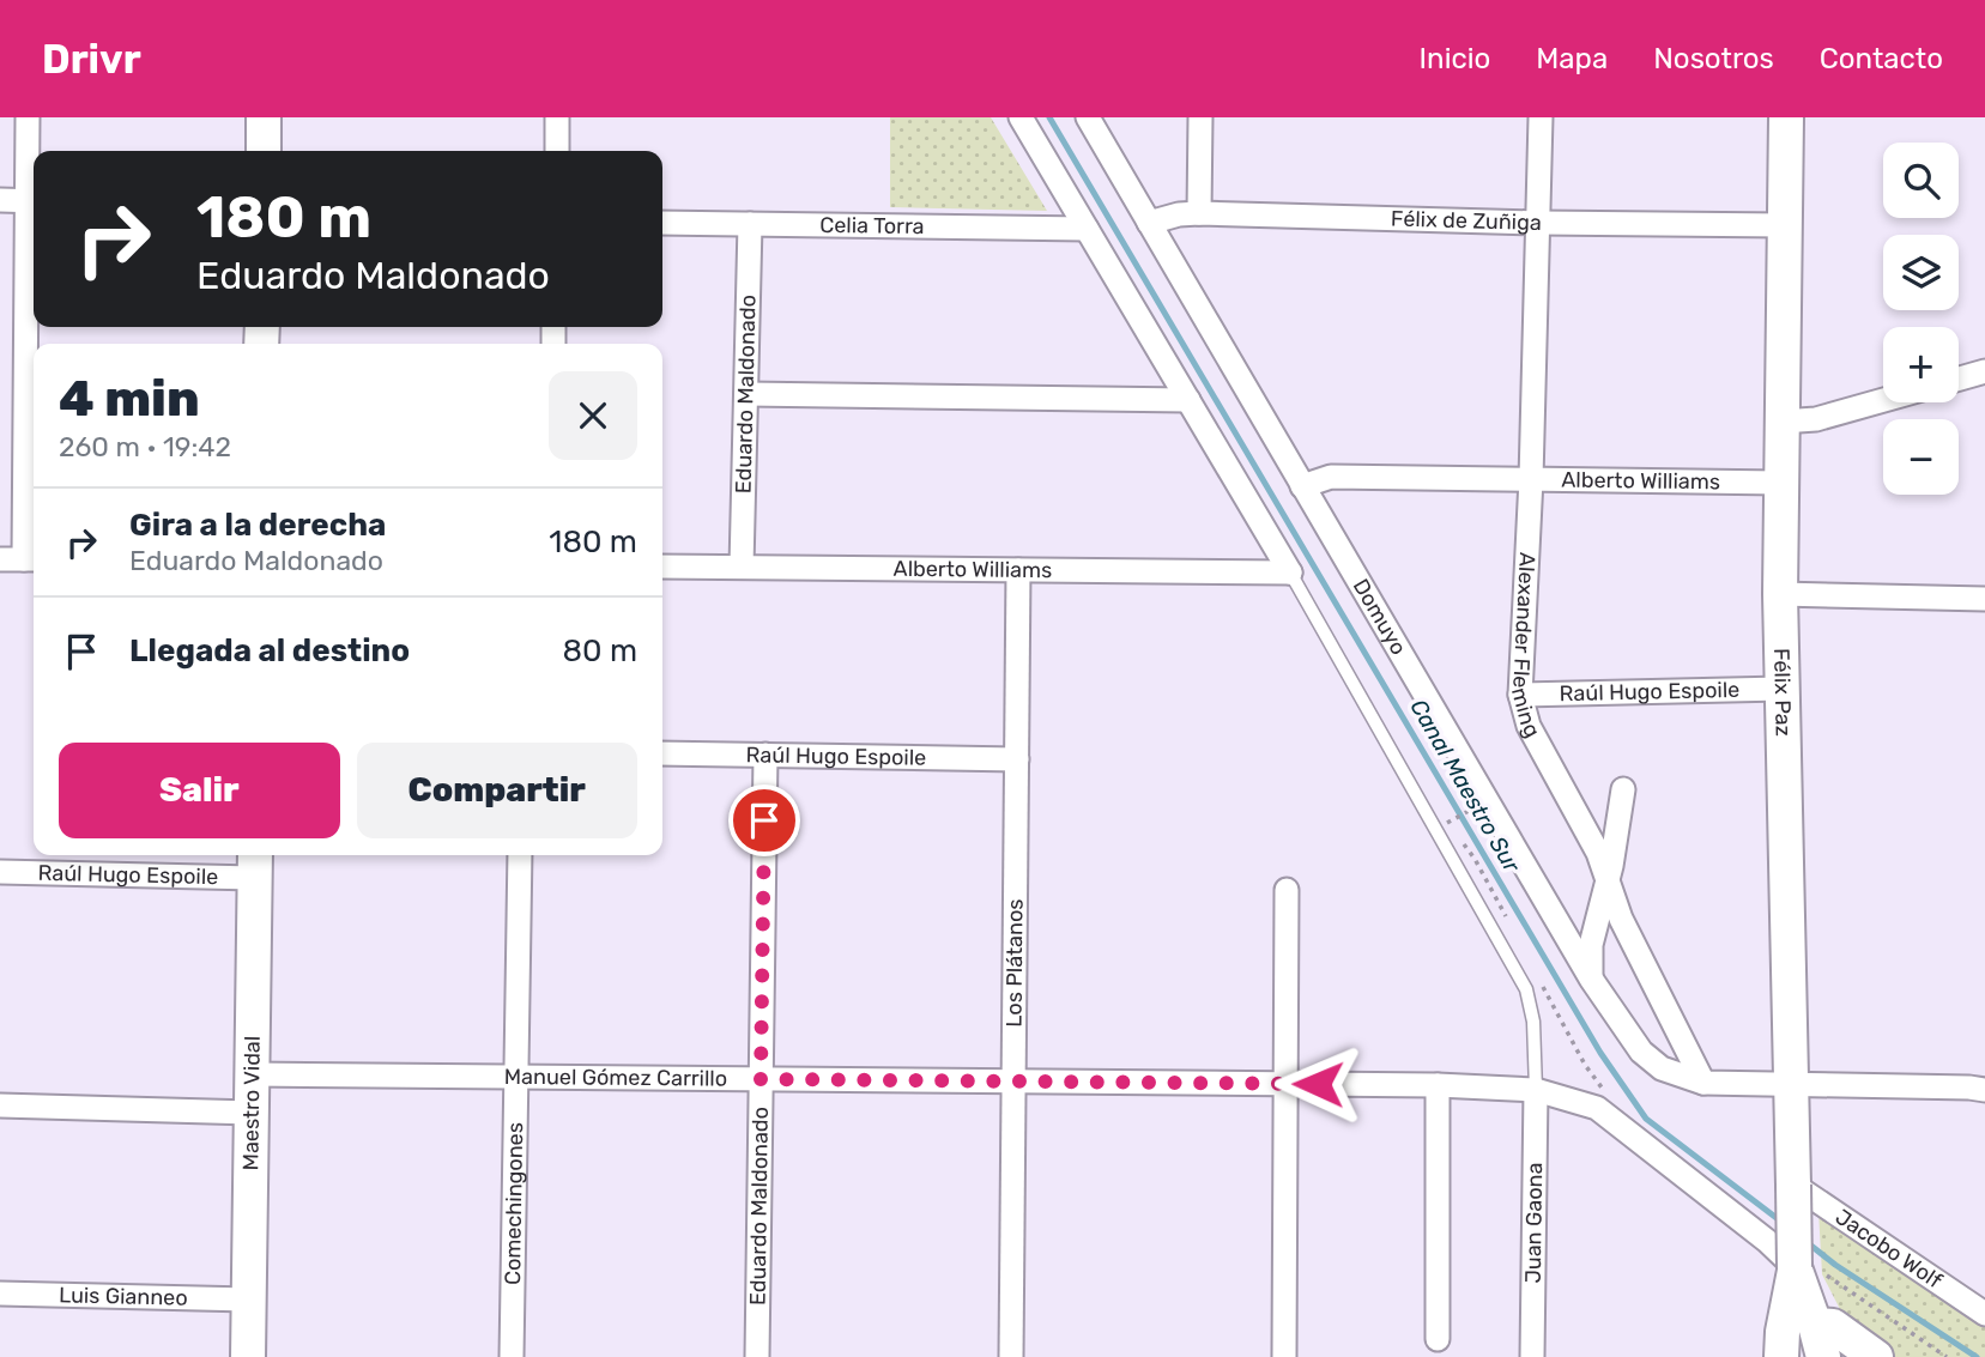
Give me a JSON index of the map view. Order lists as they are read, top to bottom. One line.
{"streets":{"main road":["Félix Paz","Maestro Vidal"],"street":["Félix de Zuñiga","Celia Torra","Eduardo Maldonado","Alberto Williams","Domuyo","Alexander Fleming","Raúl Hugo Espoile","Los Plátanos","Manuel Gómez Carrillo","Comechingones","Juan Gaona","Jacobo Wolf","Luis Gianneo"]},"crossings":[["Félix de Zuñiga","Domuyo"],["Félix de Zuñiga","Alexander Fleming"],["Félix de Zuñiga","Félix Paz"],["Celia Torra","Eduardo Maldonado"],["Eduardo Maldonado","Alberto Williams"],["Eduardo Maldonado","Raúl Hugo Espoile"],["Eduardo Maldonado","Manuel Gómez Carrillo"],["Alberto Williams","Domuyo"],["Alberto Williams","Alexander Fleming"],["Alberto Williams","Félix Paz"],["Alberto Williams","Los Plátanos"],["Domuyo","Alexander Fleming"],["Domuyo","Félix Paz"],["Alexander Fleming","Raúl Hugo Espoile"],["Raúl Hugo Espoile","Félix Paz"],["Raúl Hugo Espoile","Los Plátanos"],["Raúl Hugo Espoile","Maestro Vidal"],["Félix Paz","Manuel Gómez Carrillo"],["Félix Paz","Jacobo Wolf"],["Los Plátanos","Manuel Gómez Carrillo"],["Manuel Gómez Carrillo","Maestro Vidal"],["Manuel Gómez Carrillo","Comechingones"],["Manuel Gómez Carrillo","Juan Gaona"],["Maestro Vidal","Luis Gianneo"]],"water":["Canal Maestro Sur"],"page":{"header":"Drivr","nav":["Inicio","Mapa","Nosotros","Contacto"],"map_buttons":["+","−"],"turn":["180 m","Eduardo Maldonado"],"heading":["4 min","260 m · 19:42"],"list":[{"name":"Gira a la derecha","note":"Eduardo Maldonado","value":"180 m"},{"name":"Llegada al destino","value":"80 m"}],"buttons":["Salir","Compartir"]}}
